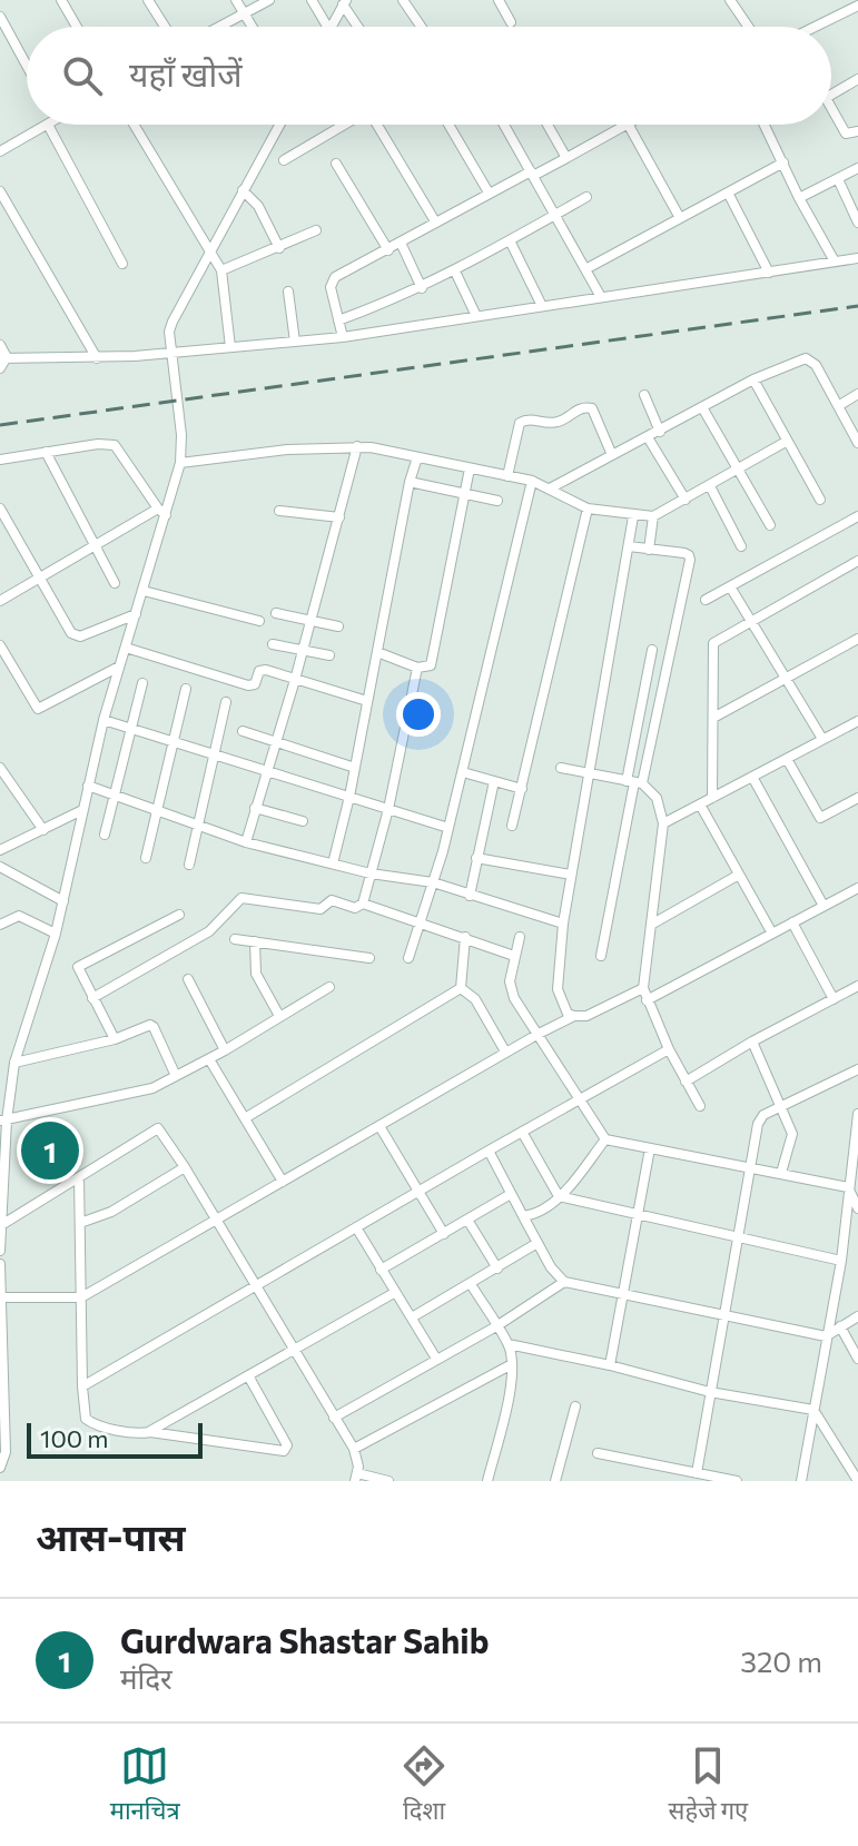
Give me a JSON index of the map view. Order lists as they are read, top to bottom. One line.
{"scale_bar":"100 m","page":{"search":"यहाँ खोजें","pins":"1","scale":"100 m","heading":"आस-पास","list":[{"mark":"1","name":"Gurdwara Shastar Sahib","note":"मंदिर","value":"320 m"}],"nav":["मानचित्र","दिशा","सहेजे गए"]}}
